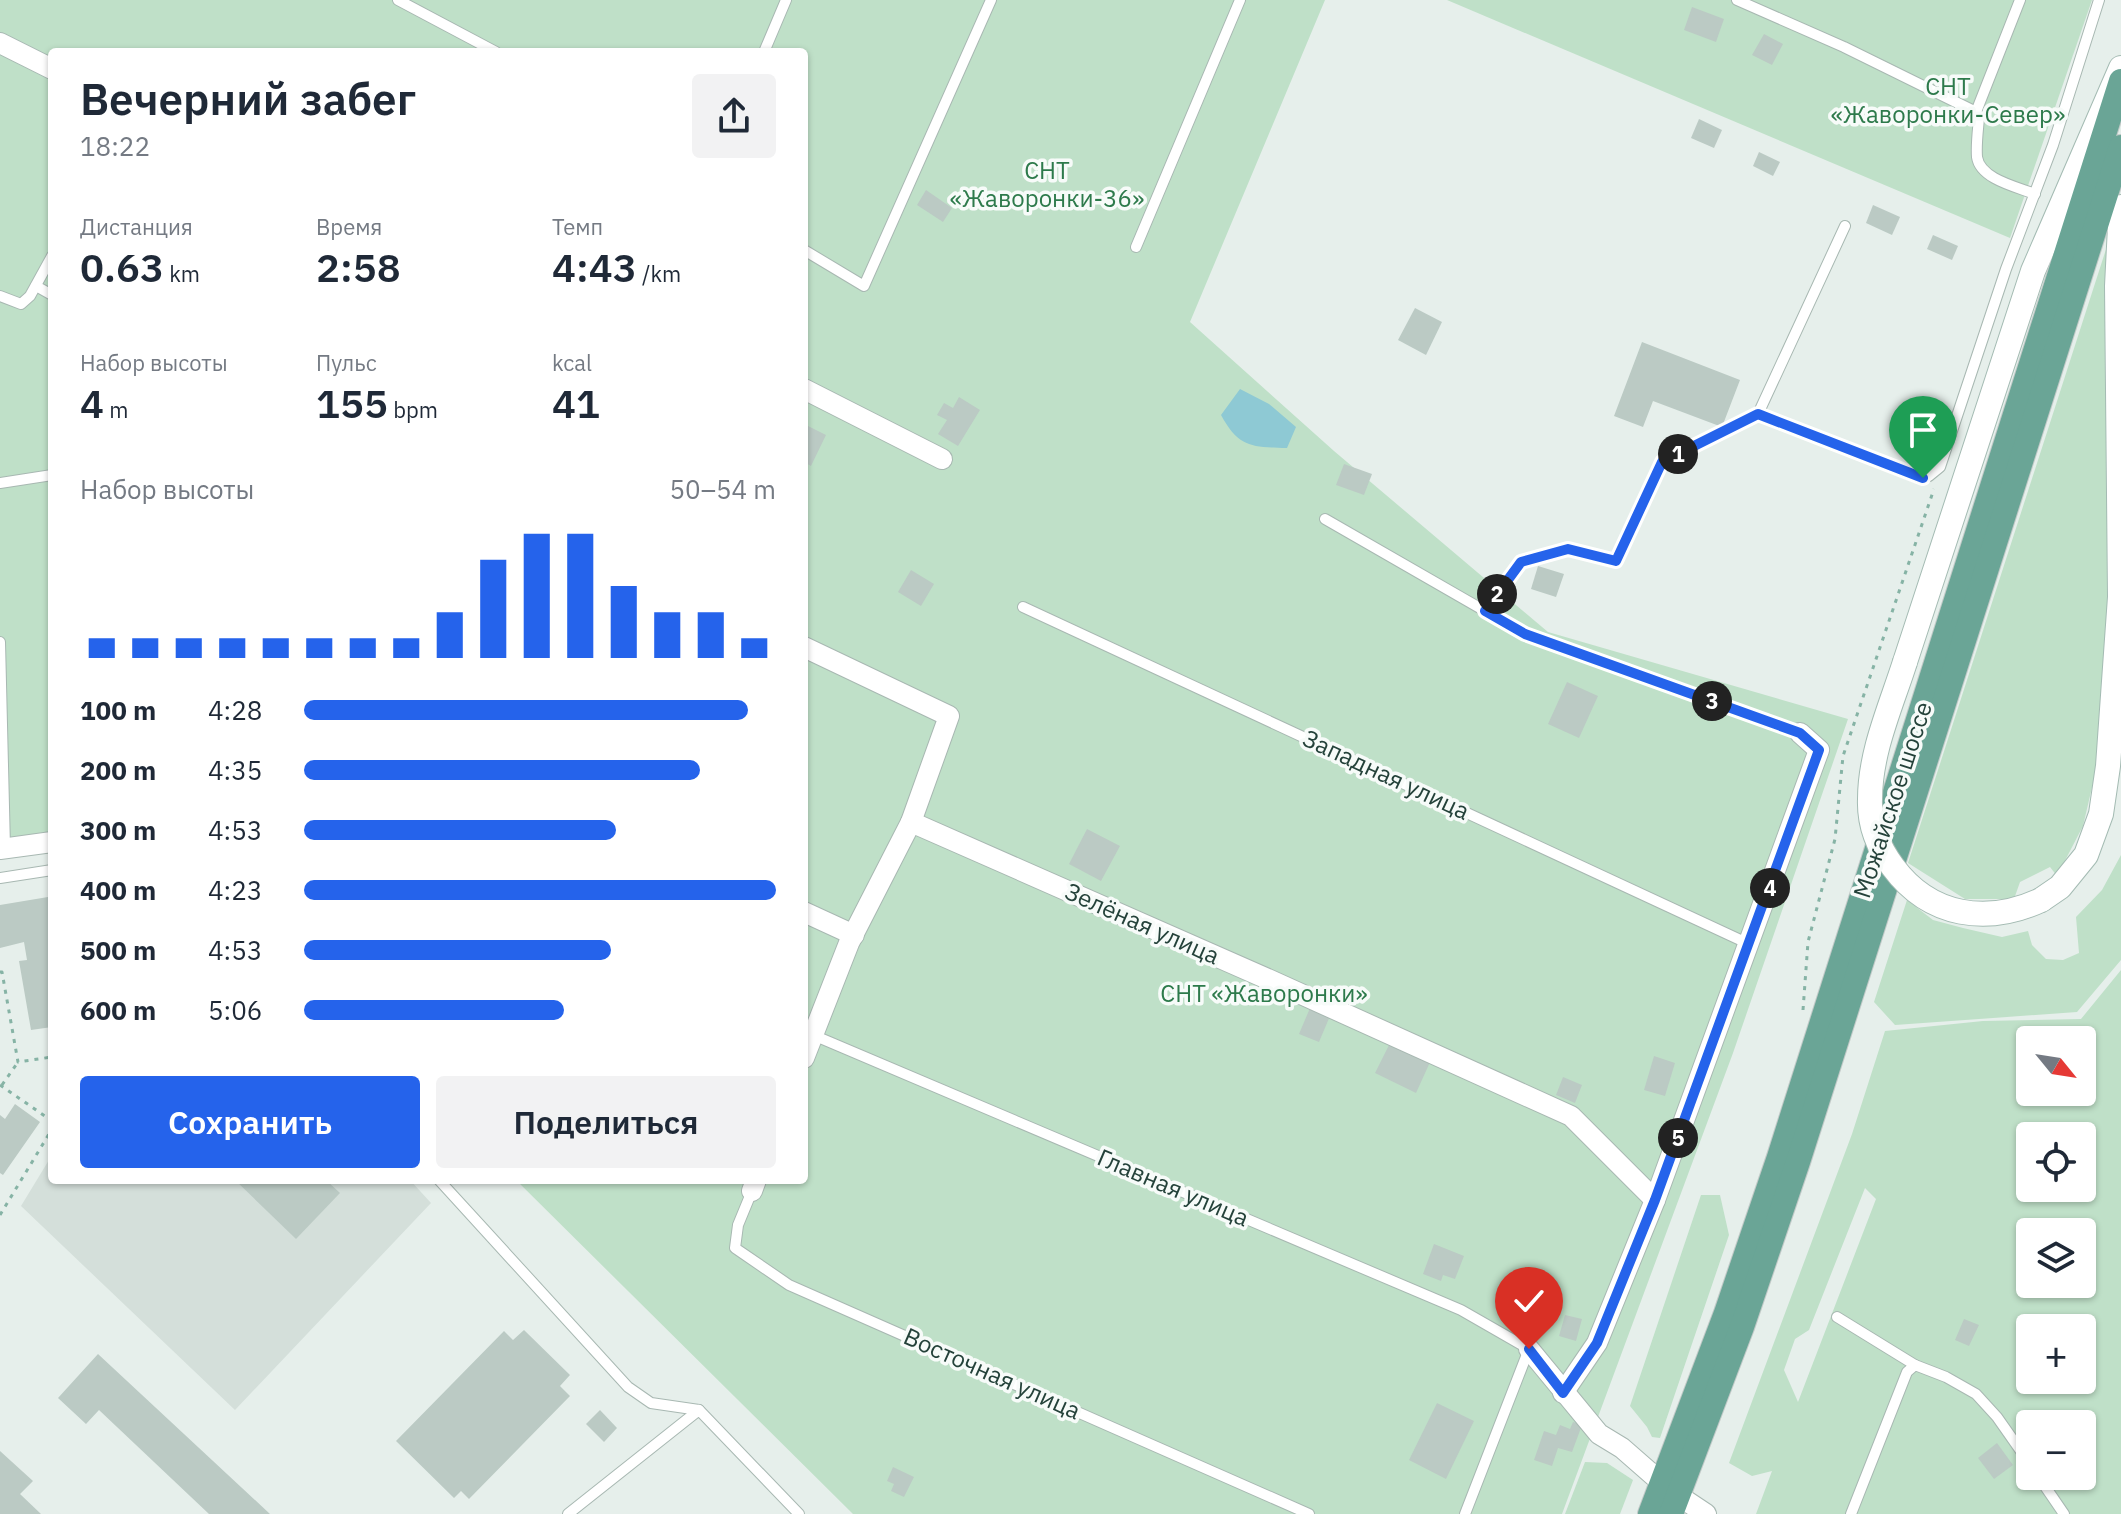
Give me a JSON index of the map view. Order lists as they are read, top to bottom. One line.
{"streets":{"main road":["Можайское шоссе"],"street":["Зелёная улица"],"lane":["Западная улица","Главная улица","Восточная улица"]},"parks":["СНТ «Жаворонки-Север»","СНТ «Жаворонки-36»","СНТ «Жаворонки»"],"north":"bottom right","page":{"heading":["Вечерний забег","18:22"],"stats":[["Дистанция","0.63 km"],["Время","2:58"],["Темп","4:43 /km"],["Набор высоты","4 m"],["Пульс","155 bpm"],["kcal","41"]],"pins":["1","2","3","4","5"],"chart":["Набор высоты","50–54 m"],"list":[{"name":"100 m","note":"4:28"},{"name":"200 m","note":"4:35"},{"name":"300 m","note":"4:53"},{"name":"400 m","note":"4:23"},{"name":"500 m","note":"4:53"},{"name":"600 m","note":"5:06"}],"map_buttons":["+","−"],"buttons":["Сохранить","Поделиться"]}}
